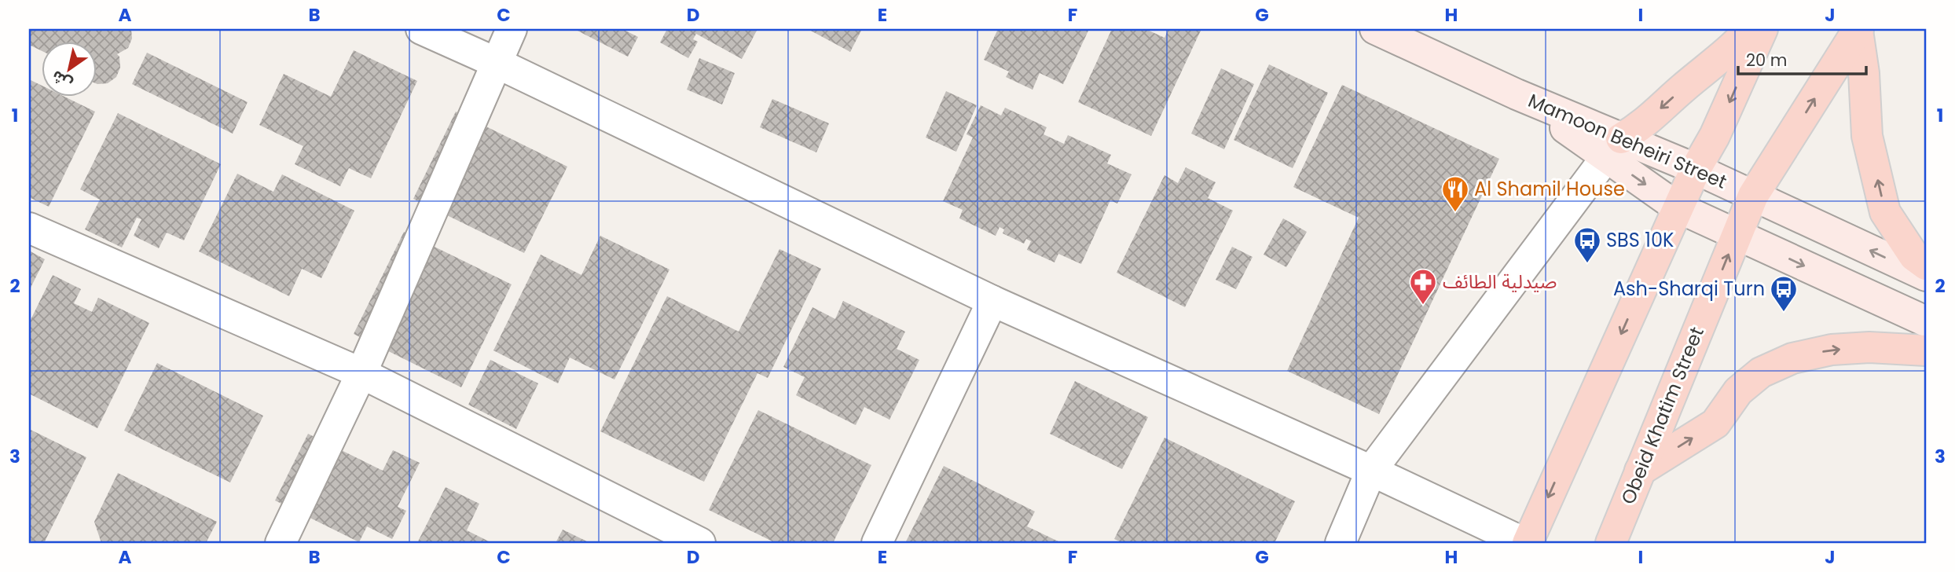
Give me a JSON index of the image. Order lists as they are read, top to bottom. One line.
{"streets":{"main road":["Obeid Khatim Street"],"street":["Mamoon Beheiri Street"]},"crossings":[["Mamoon Beheiri Street","Obeid Khatim Street"]],"places":{"restaurant":["Al Shamil House"],"bus stop":["SBS 10K","Ash-Sharqi Turn"],"pharmacy":["صيدلية الطائف"]},"scale_bar":"20 m","north":"bottom left","grid":{"columns":["A","B","C","D","E","F","G","H","I","J"],"rows":["1","2","3"]}}
